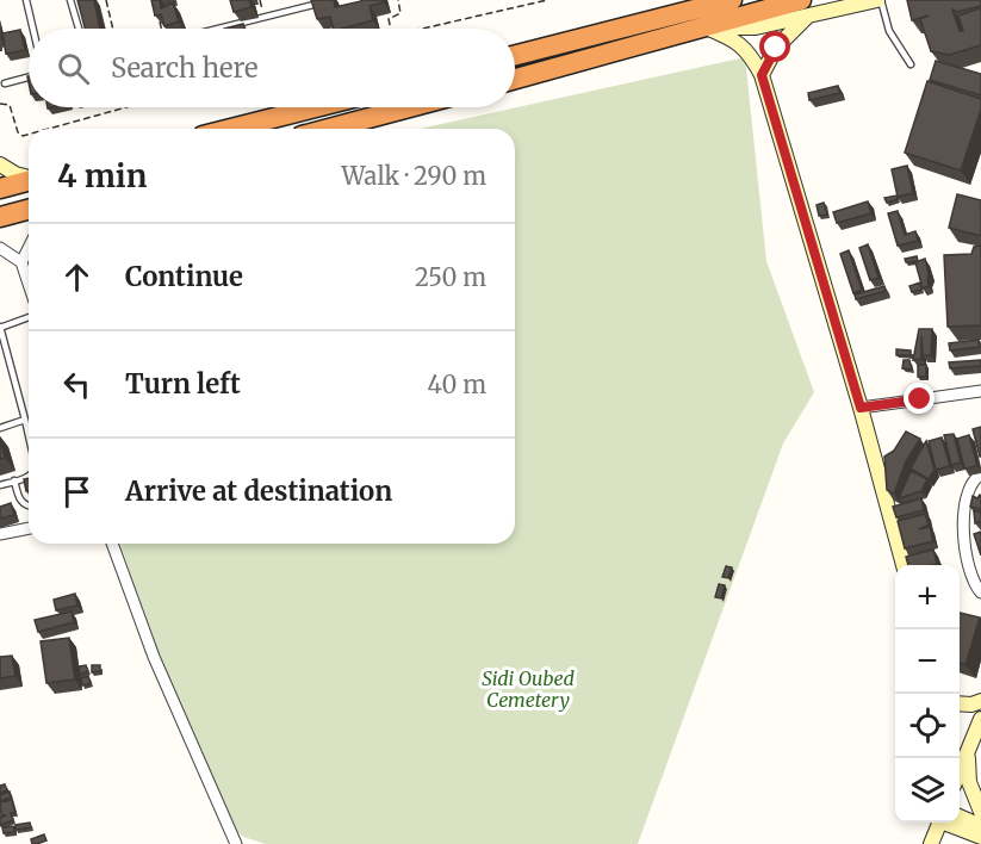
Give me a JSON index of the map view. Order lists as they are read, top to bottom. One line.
{"parks":["Sidi Oubed Cemetery"],"page":{"search":"Search here","heading":["4 min","Walk · 290 m"],"list":[["Continue","250 m"],["Turn left","40 m"],"Arrive at destination"],"map_buttons":["+","−"]}}
